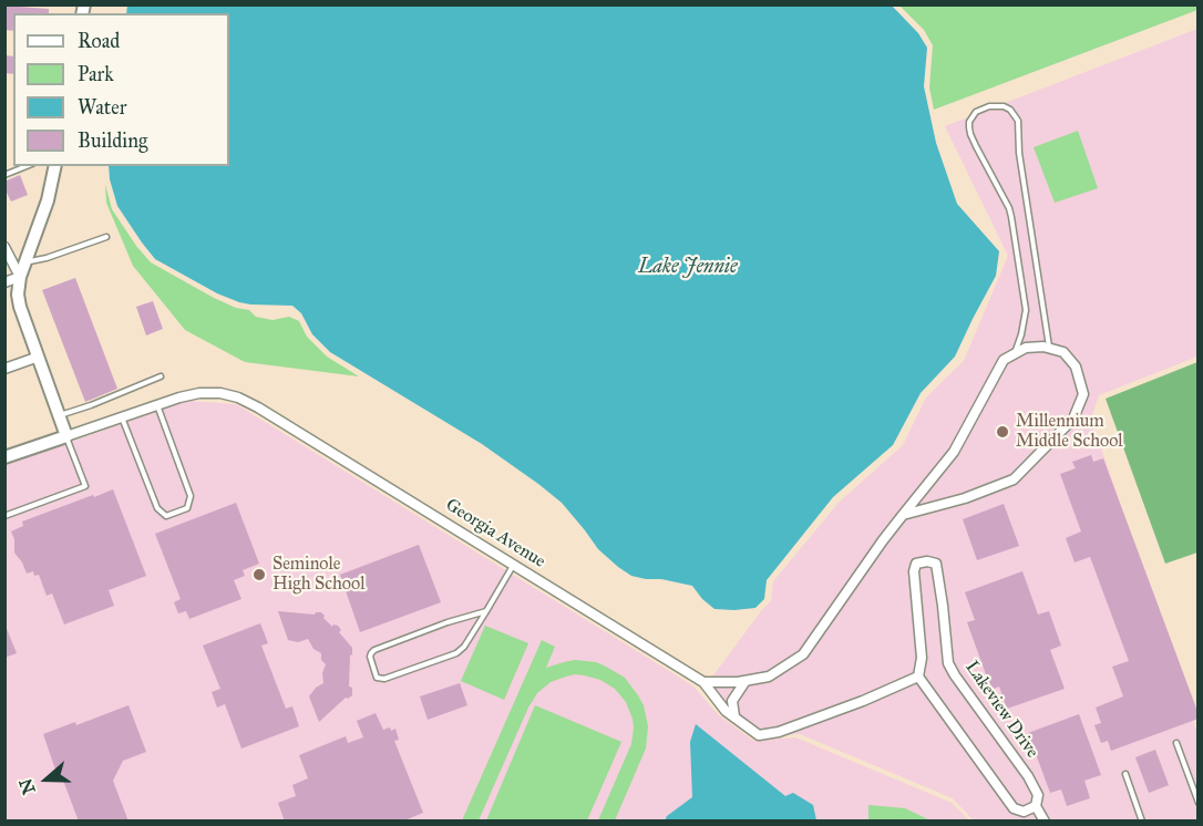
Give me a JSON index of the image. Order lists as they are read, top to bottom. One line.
{"streets":{"street":["Georgia Avenue","Lakeview Drive"]},"water":["Lake Jennie"],"places":["Millennium Middle School","Seminole High School"],"legend":["Road","Park","Water","Building"],"north":"left"}
